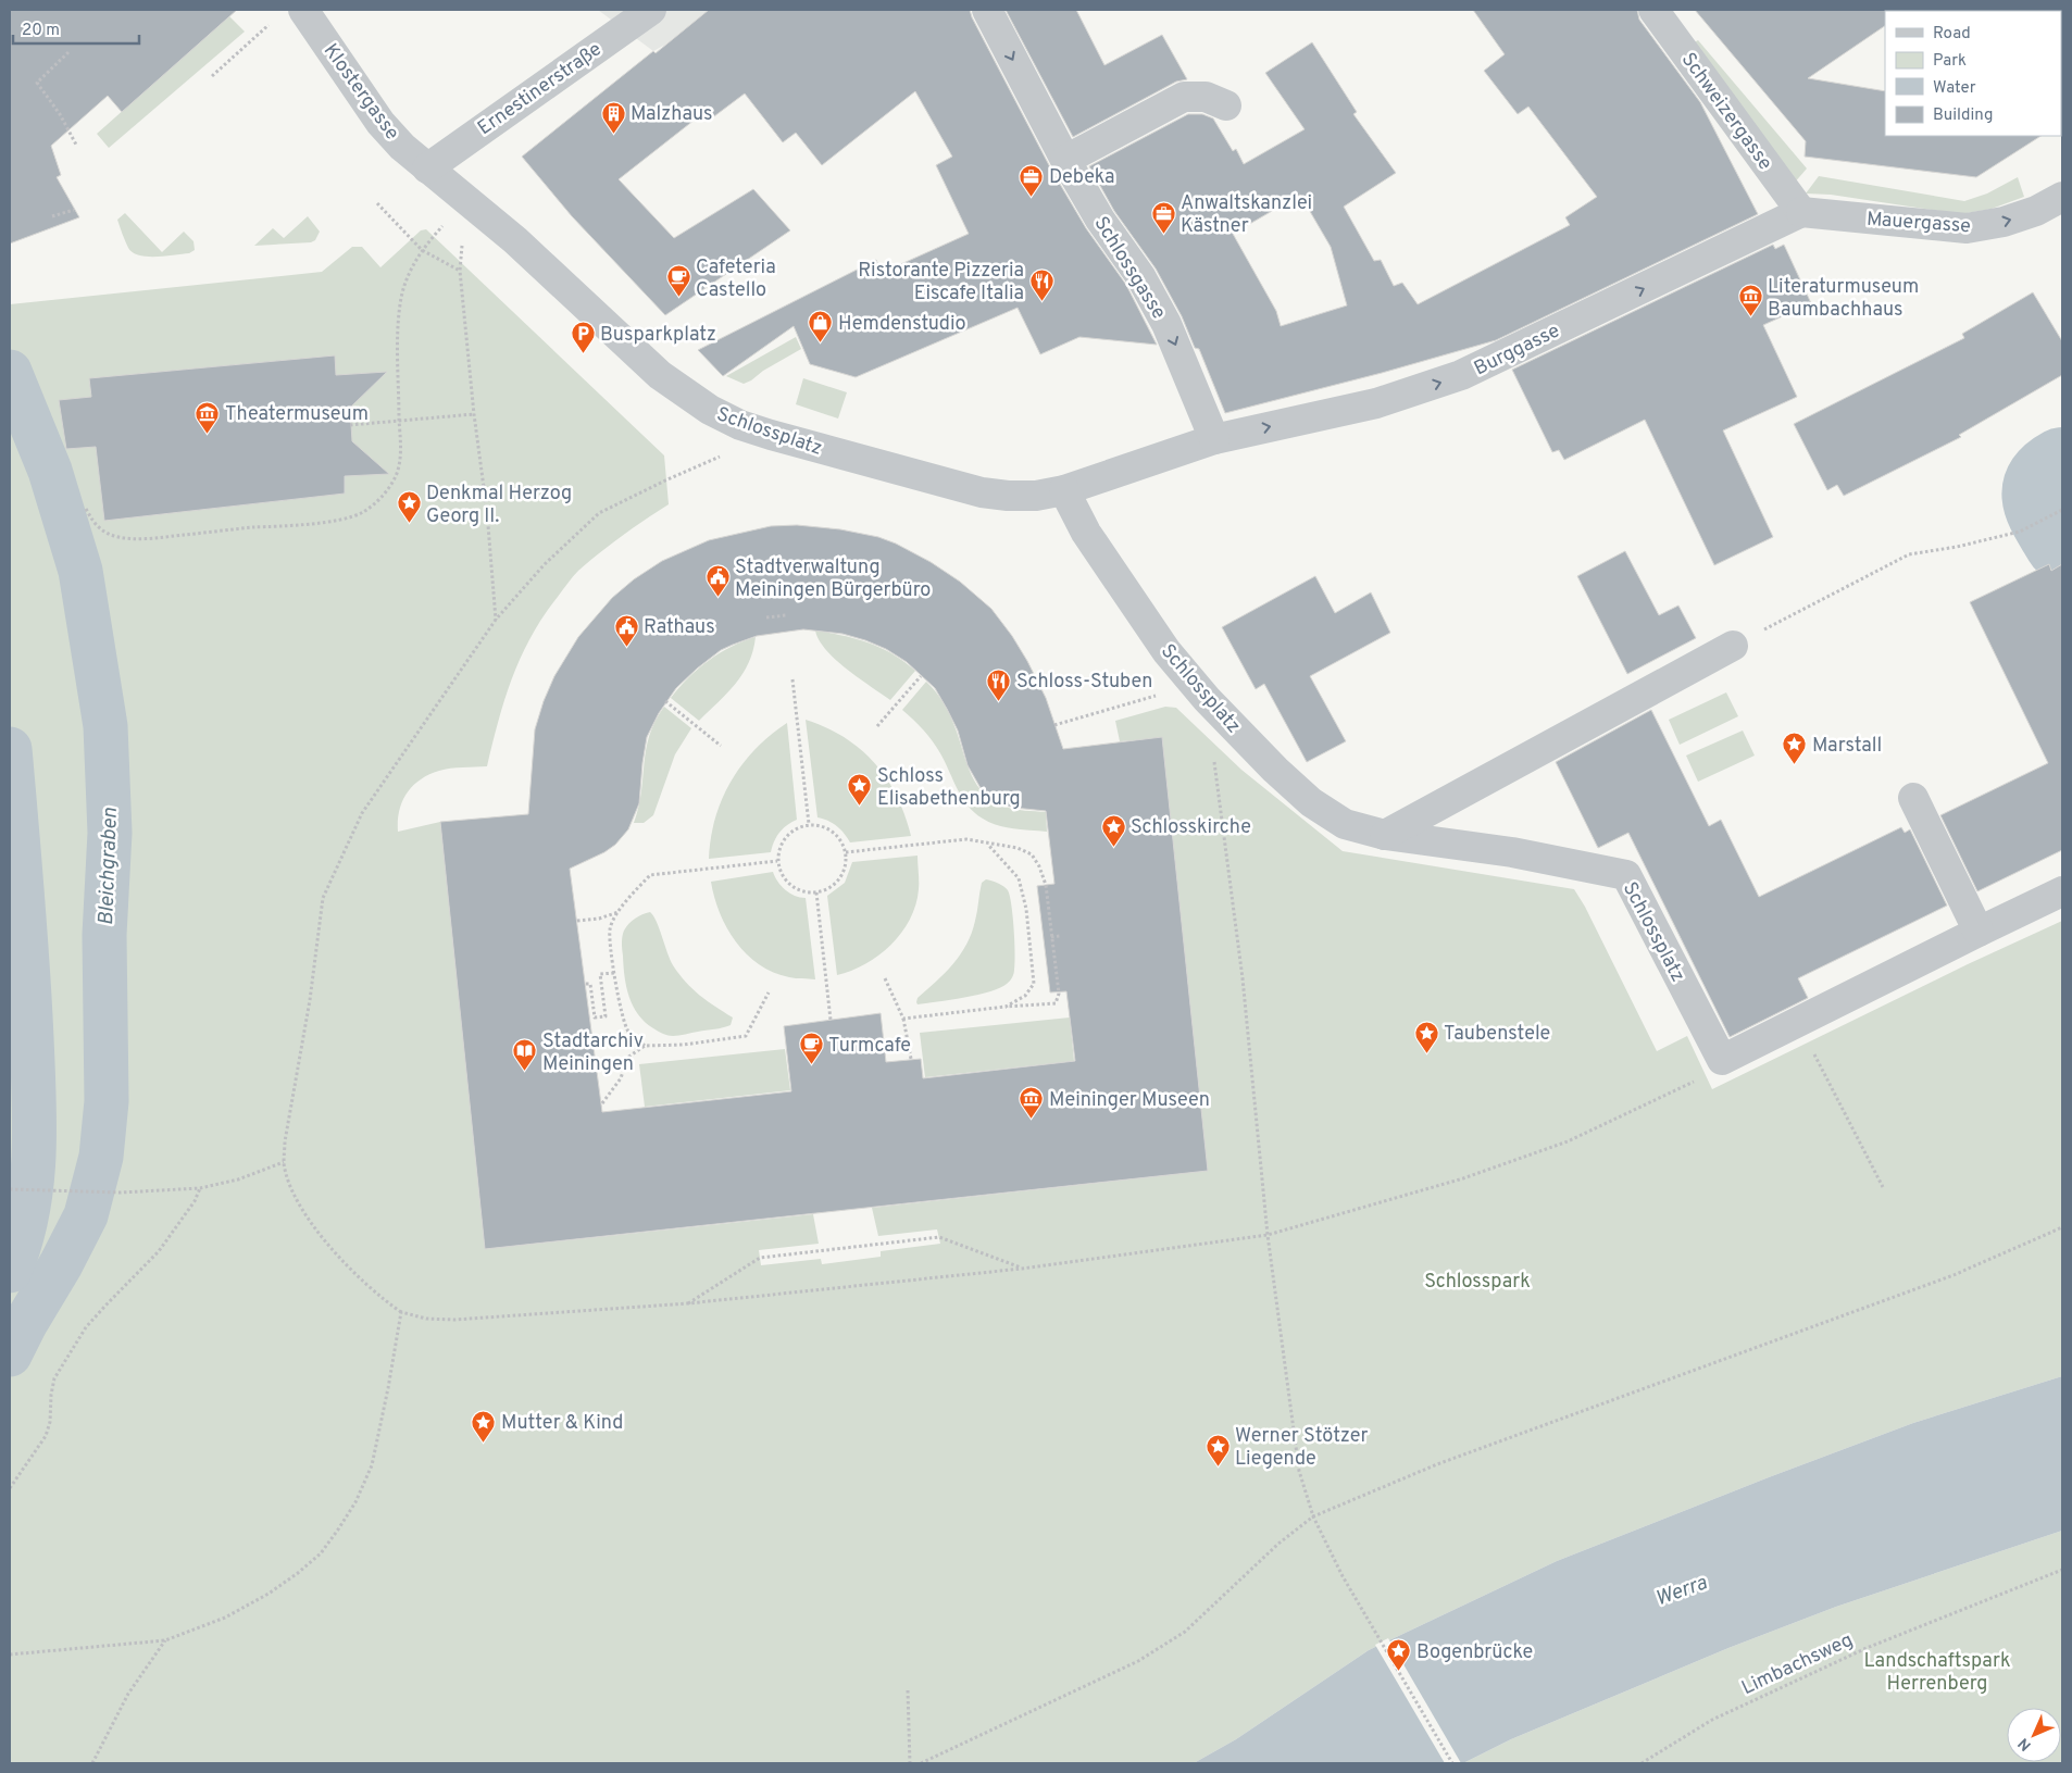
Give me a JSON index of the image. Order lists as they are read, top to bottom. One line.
{"streets":{"street":["Ernestinerstraße","Klostergasse","Schweizergasse","Mauergasse","Schlossgasse","Burggasse","Schlossplatz"],"path":["Limbachsweg"]},"crossings":[["Ernestinerstraße","Klostergasse"],["Ernestinerstraße","Schlossplatz"],["Klostergasse","Schlossplatz"],["Schweizergasse","Mauergasse"],["Schweizergasse","Burggasse"],["Mauergasse","Burggasse"],["Schlossgasse","Burggasse"],["Schlossgasse","Schlossplatz"],["Burggasse","Schlossplatz"]],"one_way":["Mauergasse","Schlossgasse","Burggasse"],"water":["Bleichgraben","Werra"],"parks":["Schlosspark","Landschaftspark Herrenberg"],"places":{"building":["Malzhaus"],"office":["Debeka","Anwaltskanzlei Kästner"],"cafe":["Cafeteria Castello","Turmcafe"],"restaurant":["Ristorante Pizzeria Eiscafe Italia","Schloss-Stuben"],"museum":["Literaturmuseum Baumbachhaus","Theatermuseum","Meininger Museen"],"shop":["Hemdenstudio"],"parking":["Busparkplatz"],"place":["Denkmal Herzog Georg II.","Marstall","Schloss Elisabethenburg","Schlosskirche","Taubenstele","Mutter & Kind","Werner Stötzer Liegende","Bogenbrücke"],"public building":["Stadtverwaltung Meiningen Bürgerbüro","Rathaus"],"library":["Stadtarchiv Meiningen"]},"legend":["Road","Park","Water","Building"],"scale_bar":"20 m","north":"bottom left"}
